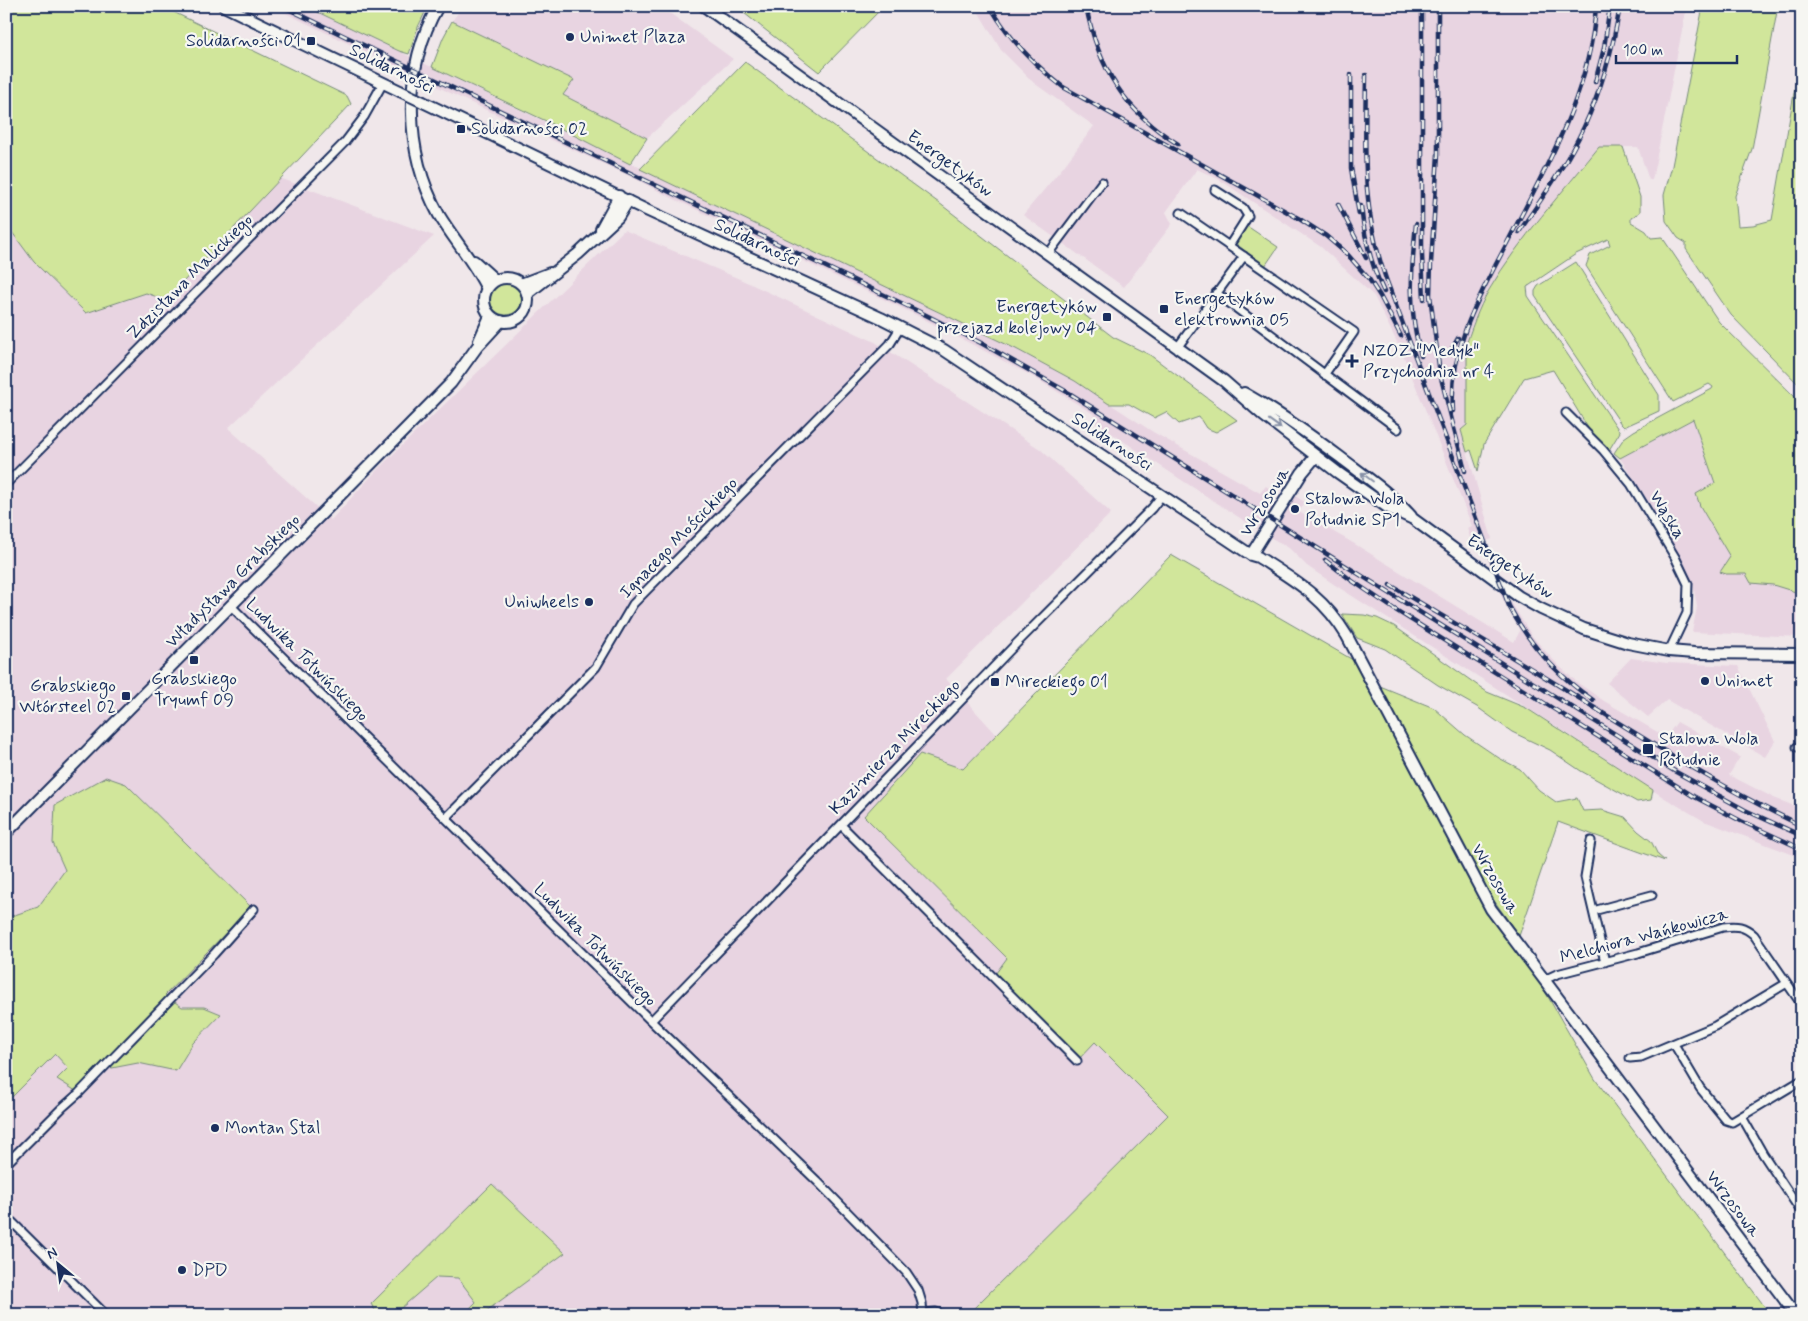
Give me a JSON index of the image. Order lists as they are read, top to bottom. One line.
{"streets":{"street":["Solidarności","Energetyków","Zdzisława Malickiego","Wrzosowa","Wąska","Ignacego Mościckiego","Władysława Grabskiego","Ludwika Tołwińskiego","Kazimierza Mireckiego","Melchiora Wańkowicza"]},"crossings":[["Solidarności","Zdzisława Malickiego"],["Solidarności","Wrzosowa"],["Solidarności","Ignacego Mościckiego"],["Solidarności","Kazimierza Mireckiego"],["Energetyków","Wrzosowa"],["Energetyków","Wąska"],["Wrzosowa","Melchiora Wańkowicza"],["Ignacego Mościckiego","Ludwika Tołwińskiego"],["Władysława Grabskiego","Ludwika Tołwińskiego"],["Ludwika Tołwińskiego","Kazimierza Mireckiego"]],"places":{"other":["Unimet Plaza","Stalowa Wola Południe SP1","Uniwheels","Unimet","Montan Stal","DPD"],"transit":["Solidarności 01","Solidarności 02","Energetyków elektrownia 05","Energetyków przejazd kolejowy 04","Grabskiego Tryumf 09","Mireckiego 01","Grabskiego Wtórsteel 02","Stalowa Wola Południe"],"health":["NZOZ \"Medyk\" Przychodnia nr 4"]},"scale_bar":"100 m","north":"top left"}
